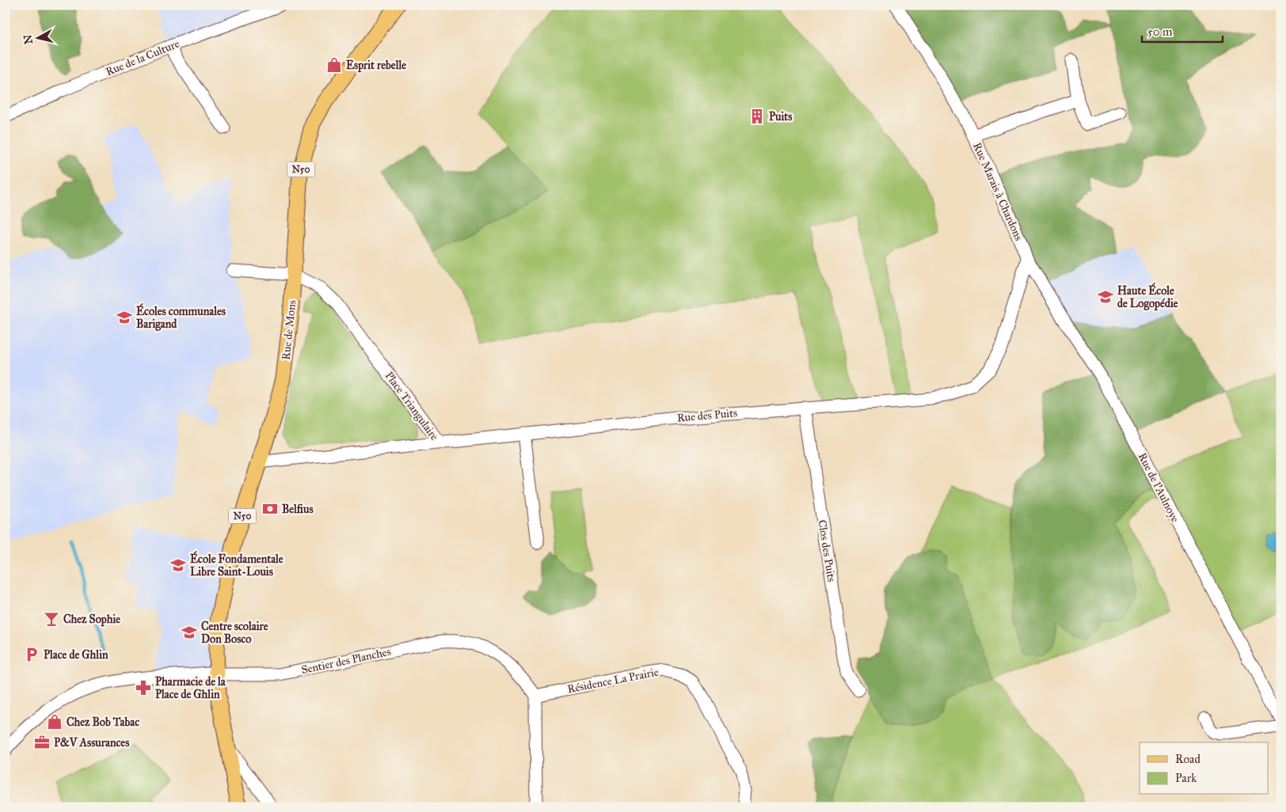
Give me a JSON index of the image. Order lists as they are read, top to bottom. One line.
{"streets":{"main road":["N50","Rue de Mons"],"street":["Rue de la Culture","Rue Marais à Chardons","Place Triangulaire","Rue des Puits","Rue de l'Aulnoye","Clos des Puits","Sentier des Planches","Résidence La Prairie"]},"crossings":[["N50","Rue de Mons"],["N50","Sentier des Planches"],["Rue Marais à Chardons","Rue des Puits"],["Rue Marais à Chardons","Rue de l'Aulnoye"],["Rue de Mons","Place Triangulaire"],["Rue de Mons","Sentier des Planches"],["Place Triangulaire","Rue des Puits"],["Rue des Puits","Rue de l'Aulnoye"],["Rue des Puits","Clos des Puits"],["Sentier des Planches","Résidence La Prairie"]],"places":{"shop":["Esprit rebelle","Chez Bob Tabac"],"building":["Puits"],"school or university":["Haute École de Logopédie","Écoles communales Barigand","École Fondamentale Libre Saint-Louis","Centre scolaire Don Bosco"],"bank":["Belfius"],"bar":["Chez Sophie"],"parking":["Place de Ghlin"],"pharmacy":["Pharmacie de la Place de Ghlin"],"office":["P&V Assurances"]},"legend":["Road","Park"],"scale_bar":"50 m","north":"left"}
